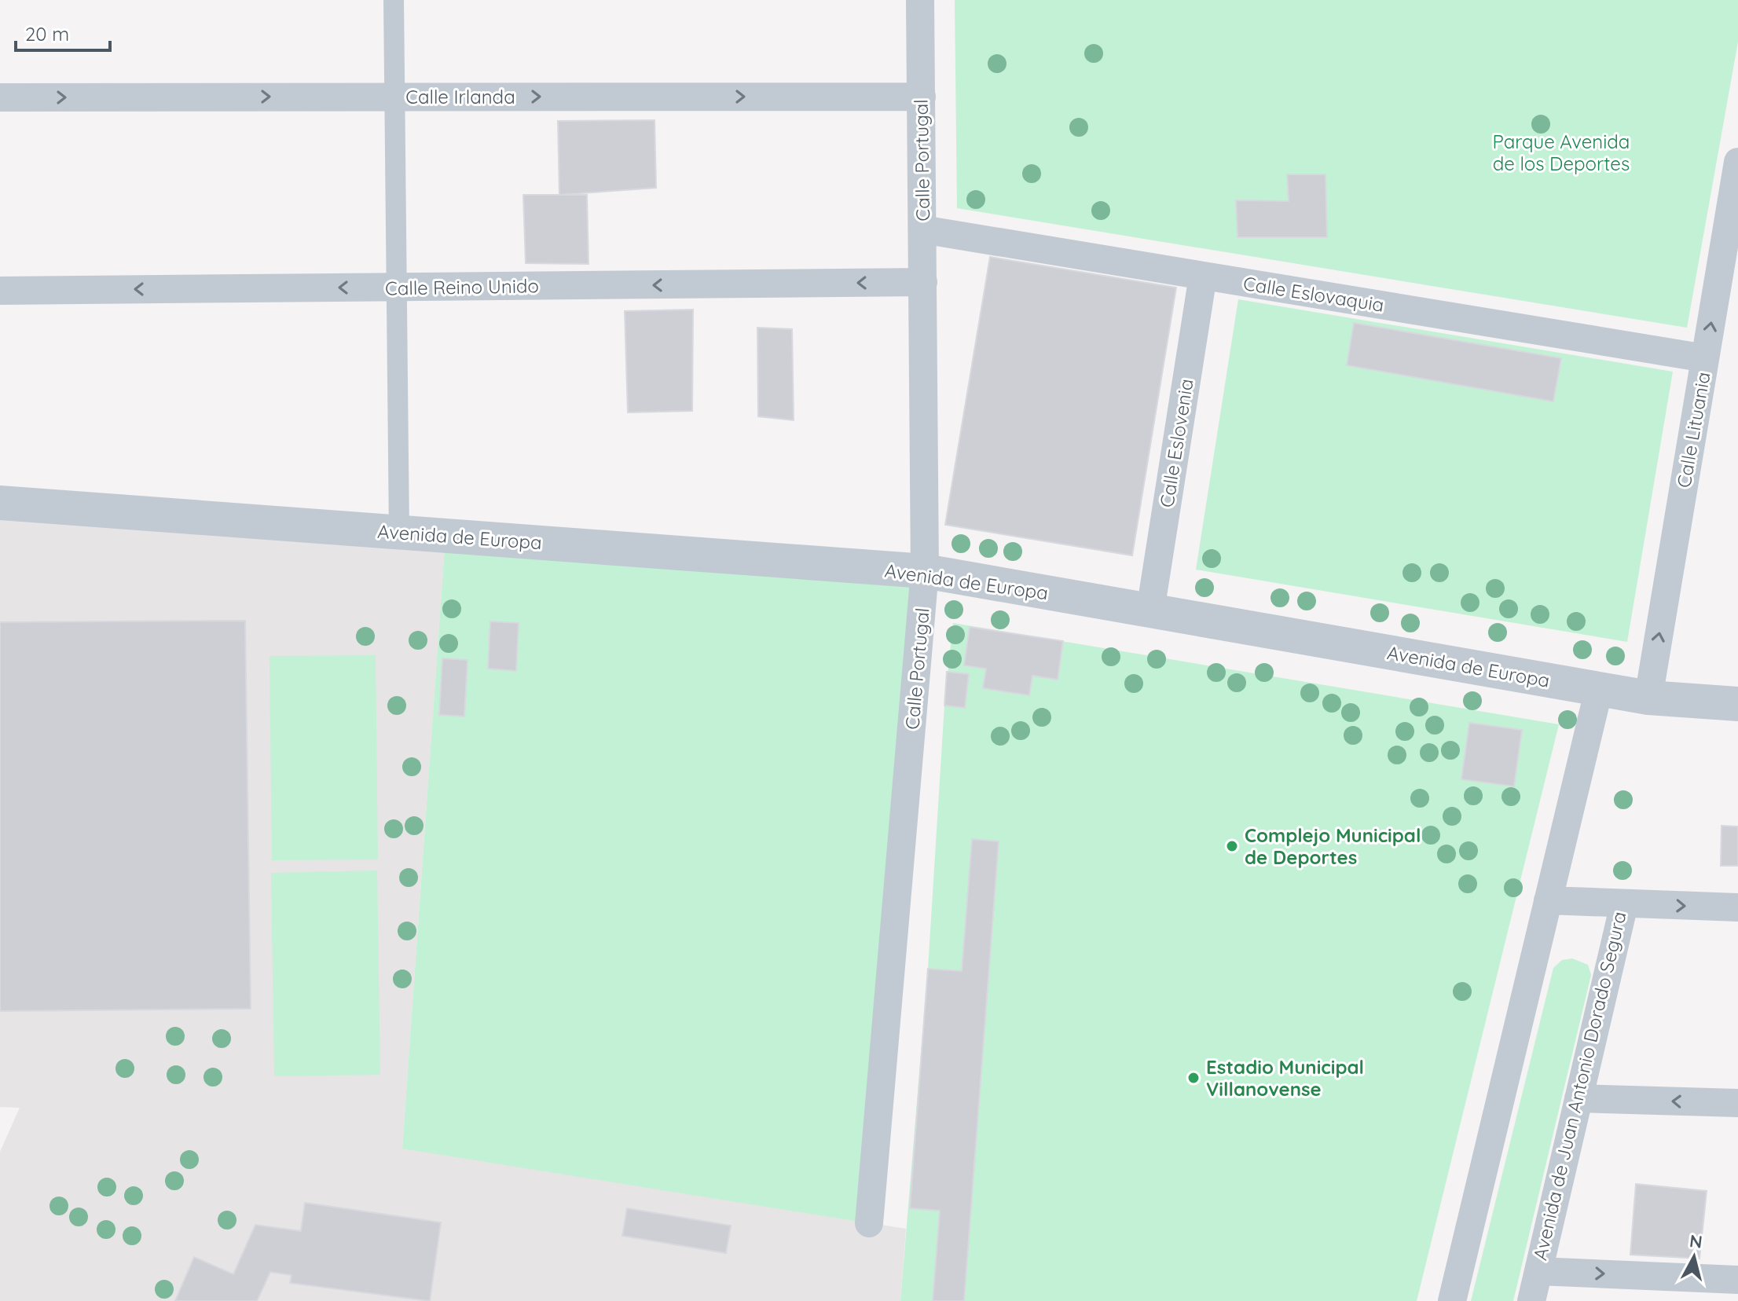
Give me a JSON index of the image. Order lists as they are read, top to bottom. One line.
{"streets":{"street":["Calle Irlanda","Calle Portugal","Calle Reino Unido","Calle Eslovaquia","Calle Lituania","Calle Eslovenia","Avenida de Europa","Avenida de Juan Antonio Dorado Segura"]},"crossings":[["Calle Irlanda","Calle Portugal"],["Calle Portugal","Calle Reino Unido"],["Calle Portugal","Calle Eslovaquia"],["Calle Portugal","Avenida de Europa"],["Calle Eslovaquia","Calle Lituania"],["Calle Eslovaquia","Calle Eslovenia"],["Calle Lituania","Avenida de Europa"],["Calle Eslovenia","Avenida de Europa"]],"one_way":["Calle Irlanda","Calle Reino Unido","Calle Lituania"],"parks":["Parque Avenida de los Deportes"],"places":["Complejo Municipal de Deportes","Estadio Municipal Villanovense"],"scale_bar":"20 m","north":"top"}
